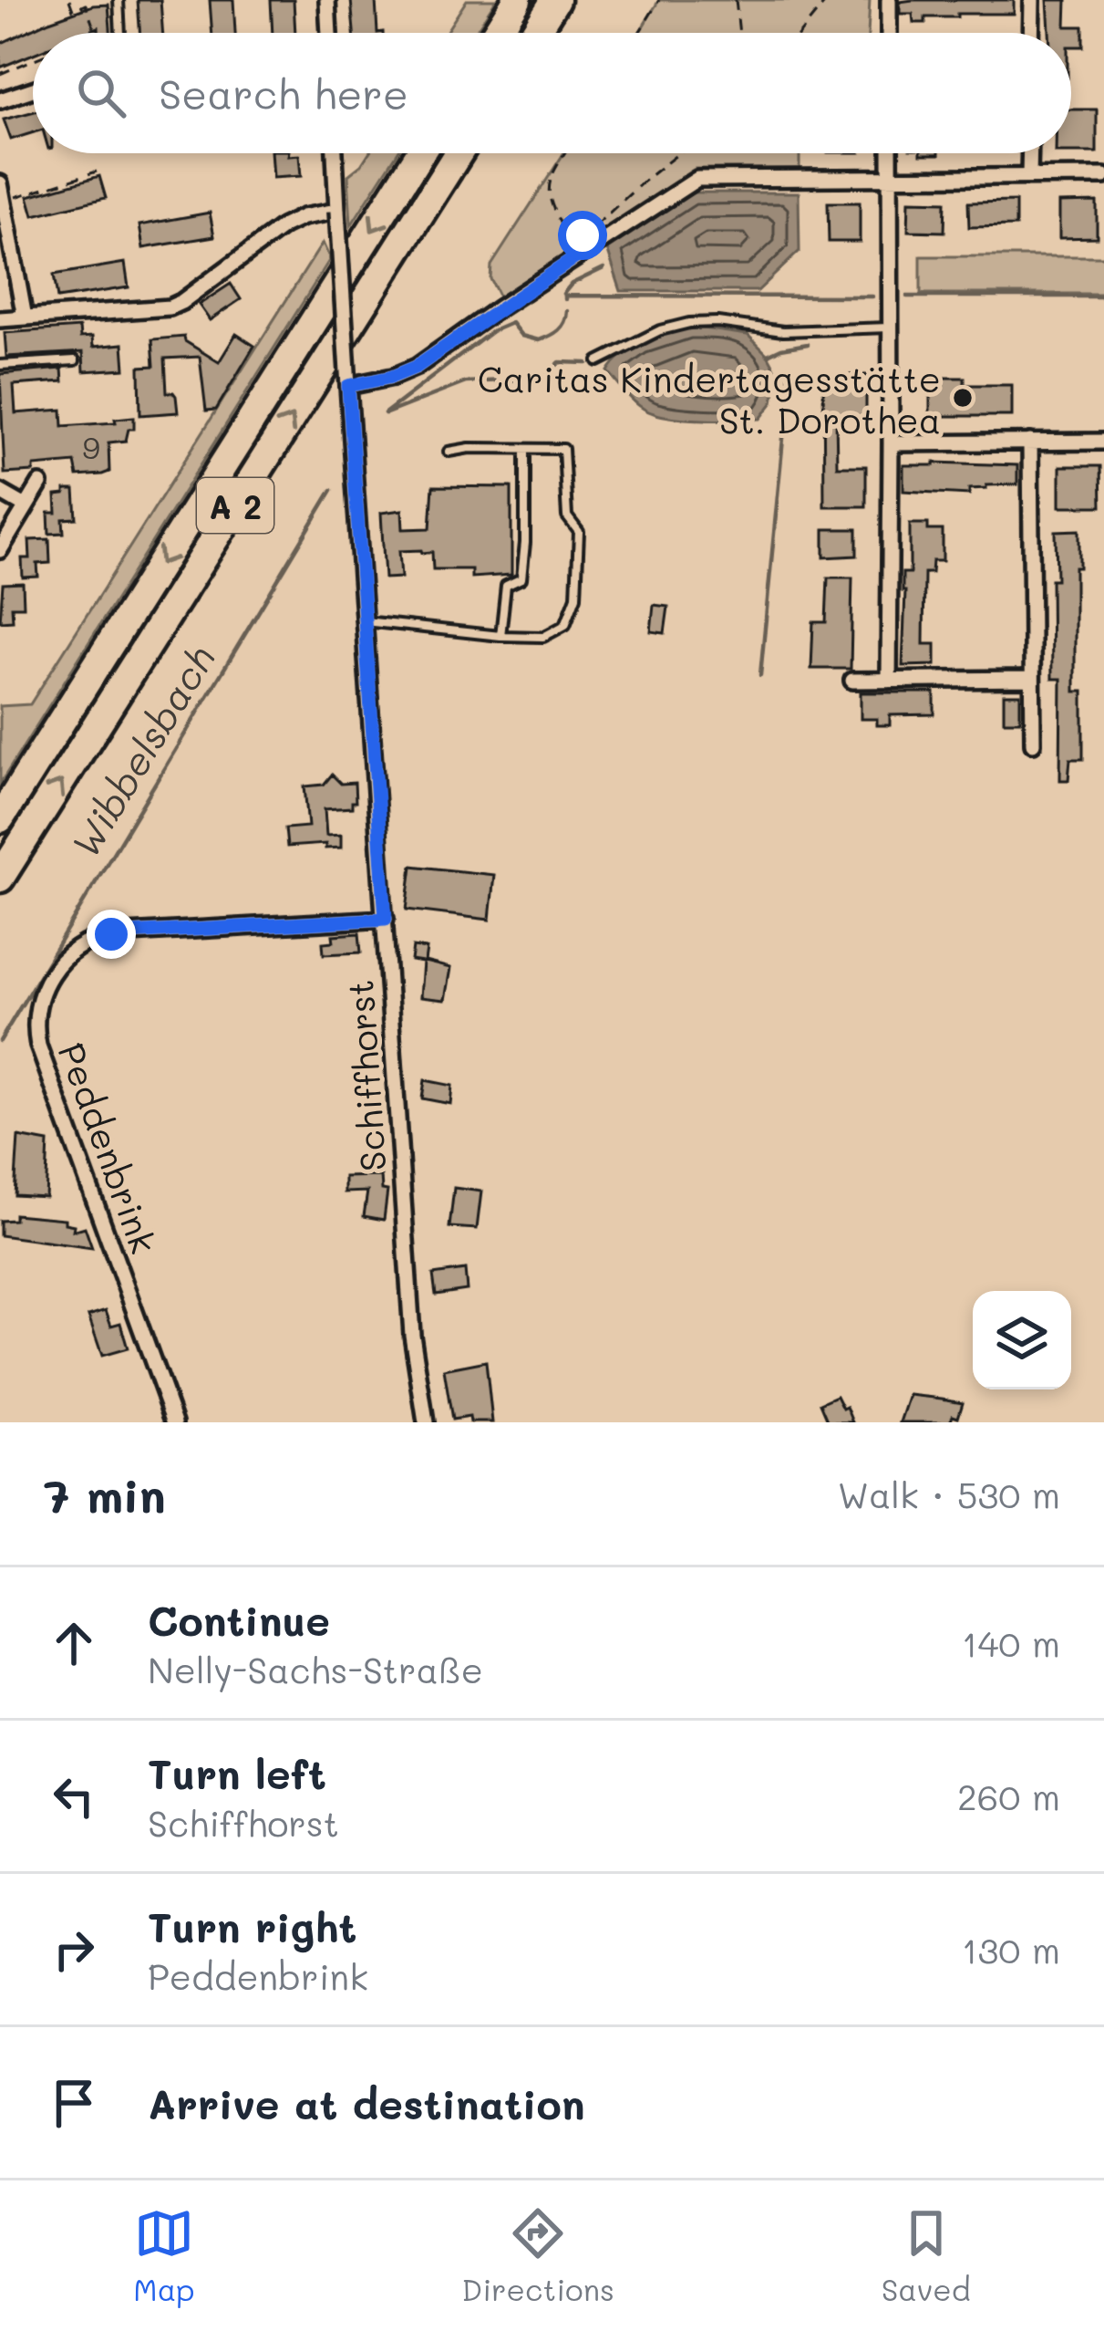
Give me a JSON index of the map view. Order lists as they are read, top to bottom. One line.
{"streets":{"highway":["A 2"],"street":["Schiffhorst","Peddenbrink"]},"crossings":[["Schiffhorst","Peddenbrink"]],"water":["Wibbelsbach"],"places":["Caritas Kindertagesstätte St. Dorothea"],"house_numbers":["9"],"page":{"search":"Search here","heading":["7 min","Walk · 530 m"],"list":[["Continue","Nelly-Sachs-Straße","140 m"],["Turn left","Schiffhorst","260 m"],["Turn right","Peddenbrink","130 m"],"Arrive at destination"],"nav":["Map","Directions","Saved"]}}
